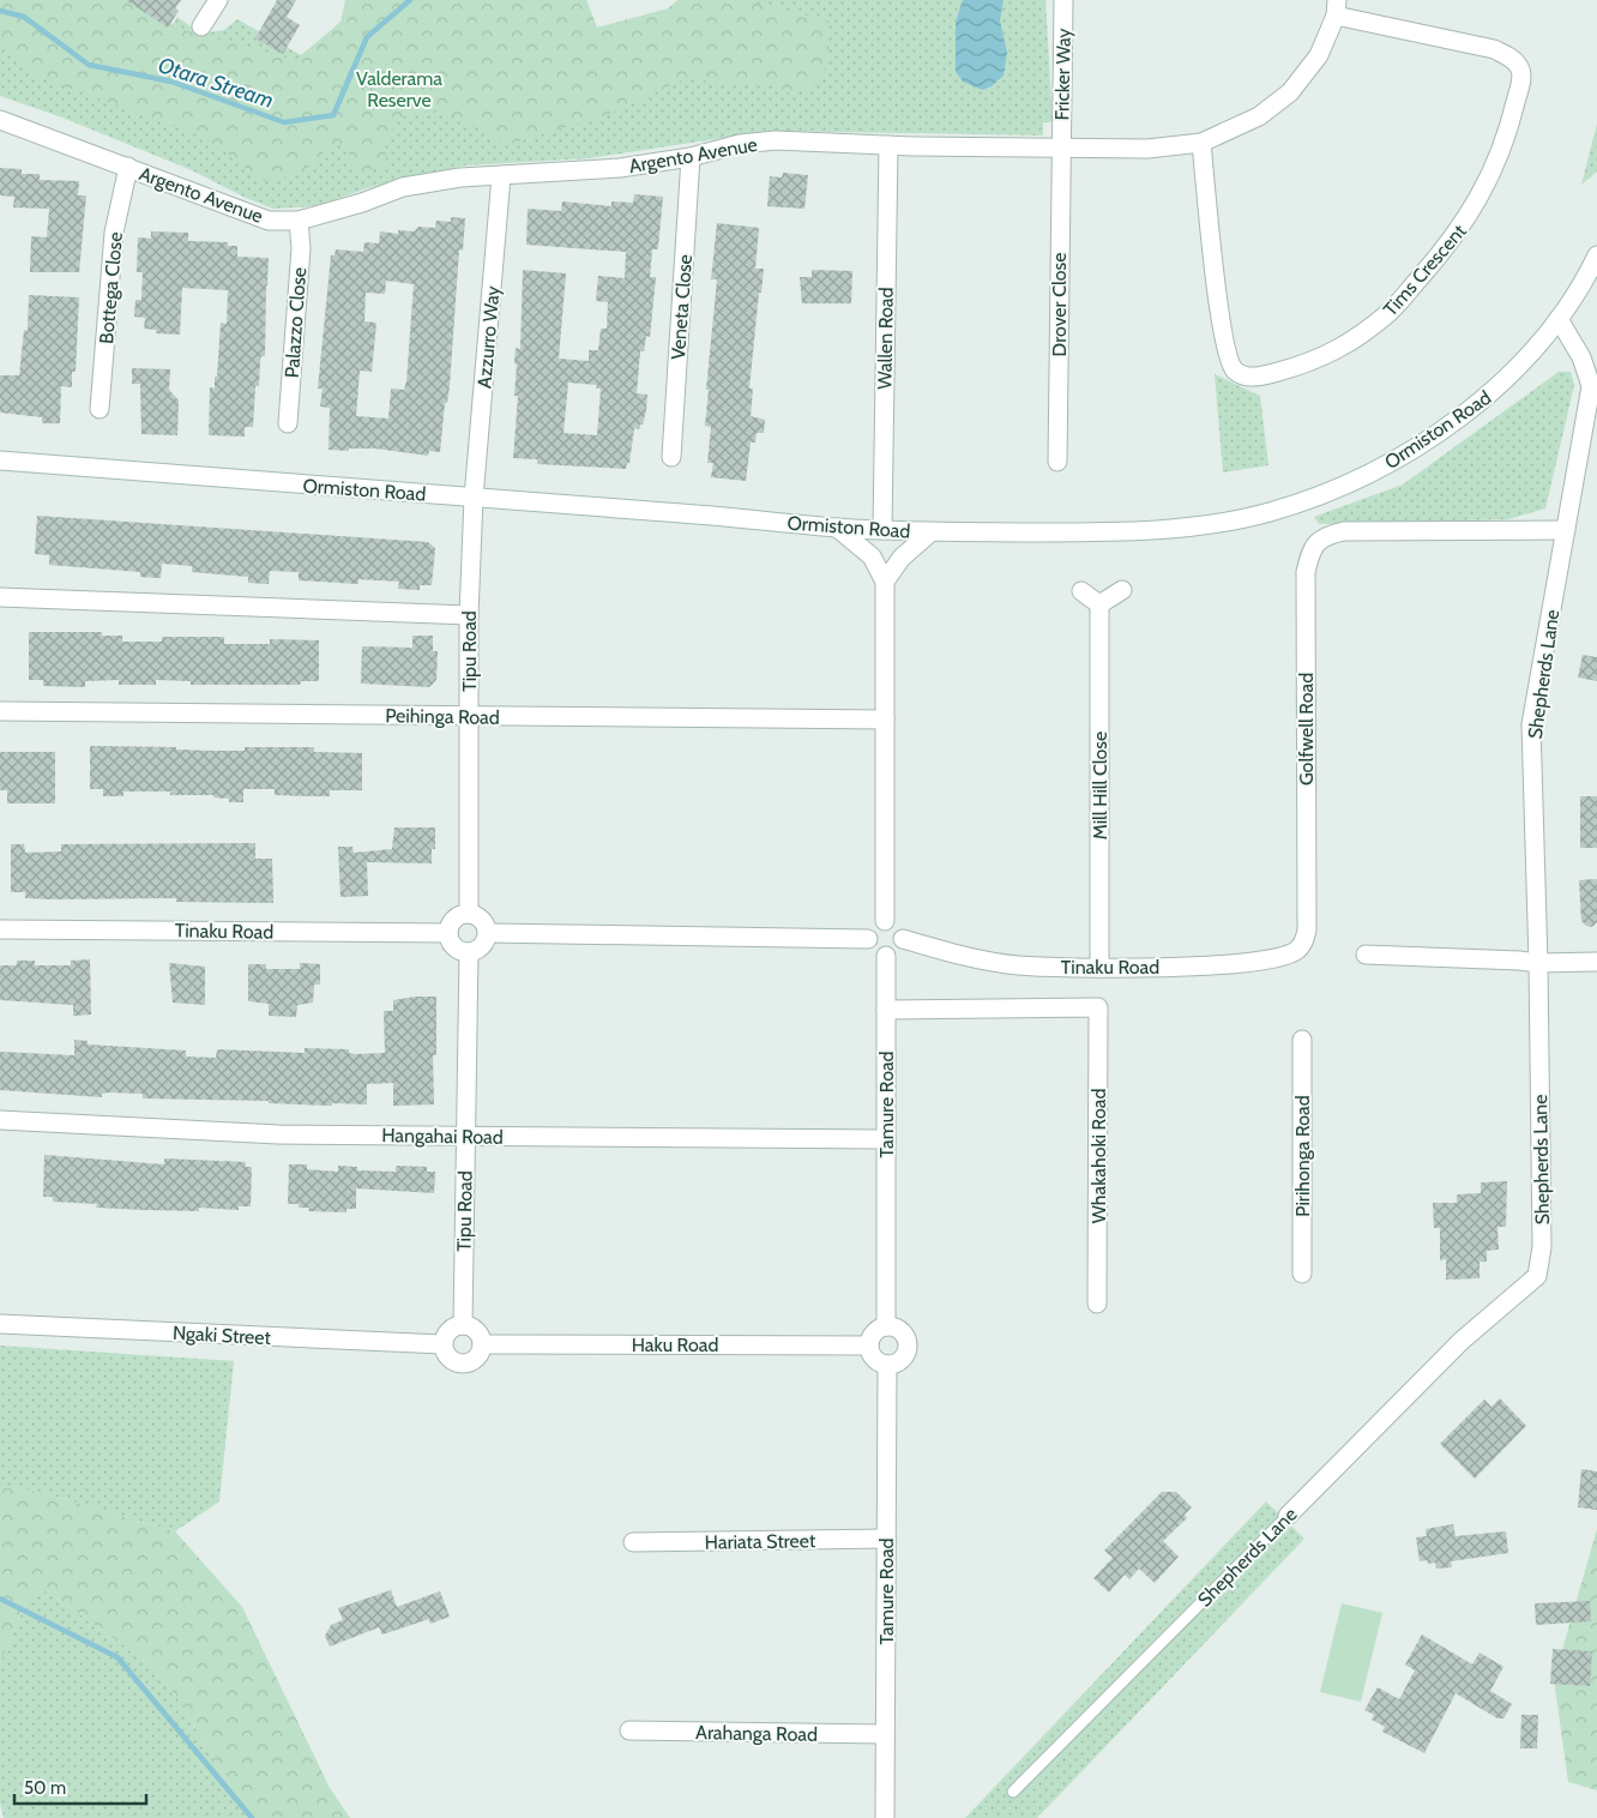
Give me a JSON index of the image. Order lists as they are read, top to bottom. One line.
{"streets":{"street":["Fricker Way","Argento Avenue","Tims Crescent","Bottega Close","Drover Close","Veneta Close","Palazzo Close","Azzurro Way","Wallen Road","Ormiston Road","Tipu Road","Shepherds Lane","Peihinga Road","Golfwell Road","Mill Hill Close","Tinaku Road","Tamure Road","Hangahai Road","Whakahoki Road","Pirihonga Road","Ngaki Street","Haku Road","Hariata Street","Arahanga Road"]},"crossings":[["Fricker Way","Argento Avenue"],["Fricker Way","Drover Close"],["Argento Avenue","Tims Crescent"],["Argento Avenue","Bottega Close"],["Argento Avenue","Drover Close"],["Argento Avenue","Veneta Close"],["Argento Avenue","Palazzo Close"],["Argento Avenue","Azzurro Way"],["Argento Avenue","Wallen Road"],["Azzurro Way","Ormiston Road"],["Azzurro Way","Tipu Road"],["Wallen Road","Ormiston Road"],["Ormiston Road","Tipu Road"],["Ormiston Road","Shepherds Lane"],["Tipu Road","Peihinga Road"],["Tipu Road","Tinaku Road"],["Tipu Road","Hangahai Road"],["Tipu Road","Ngaki Street"],["Tipu Road","Haku Road"],["Shepherds Lane","Golfwell Road"],["Golfwell Road","Tinaku Road"],["Mill Hill Close","Tinaku Road"],["Tinaku Road","Tamure Road"],["Tamure Road","Hangahai Road"],["Tamure Road","Whakahoki Road"],["Tamure Road","Haku Road"],["Tamure Road","Hariata Street"],["Tamure Road","Arahanga Road"],["Ngaki Street","Haku Road"]],"water":["Otara Stream"],"parks":["Valderama Reserve"],"scale_bar":"50 m"}
